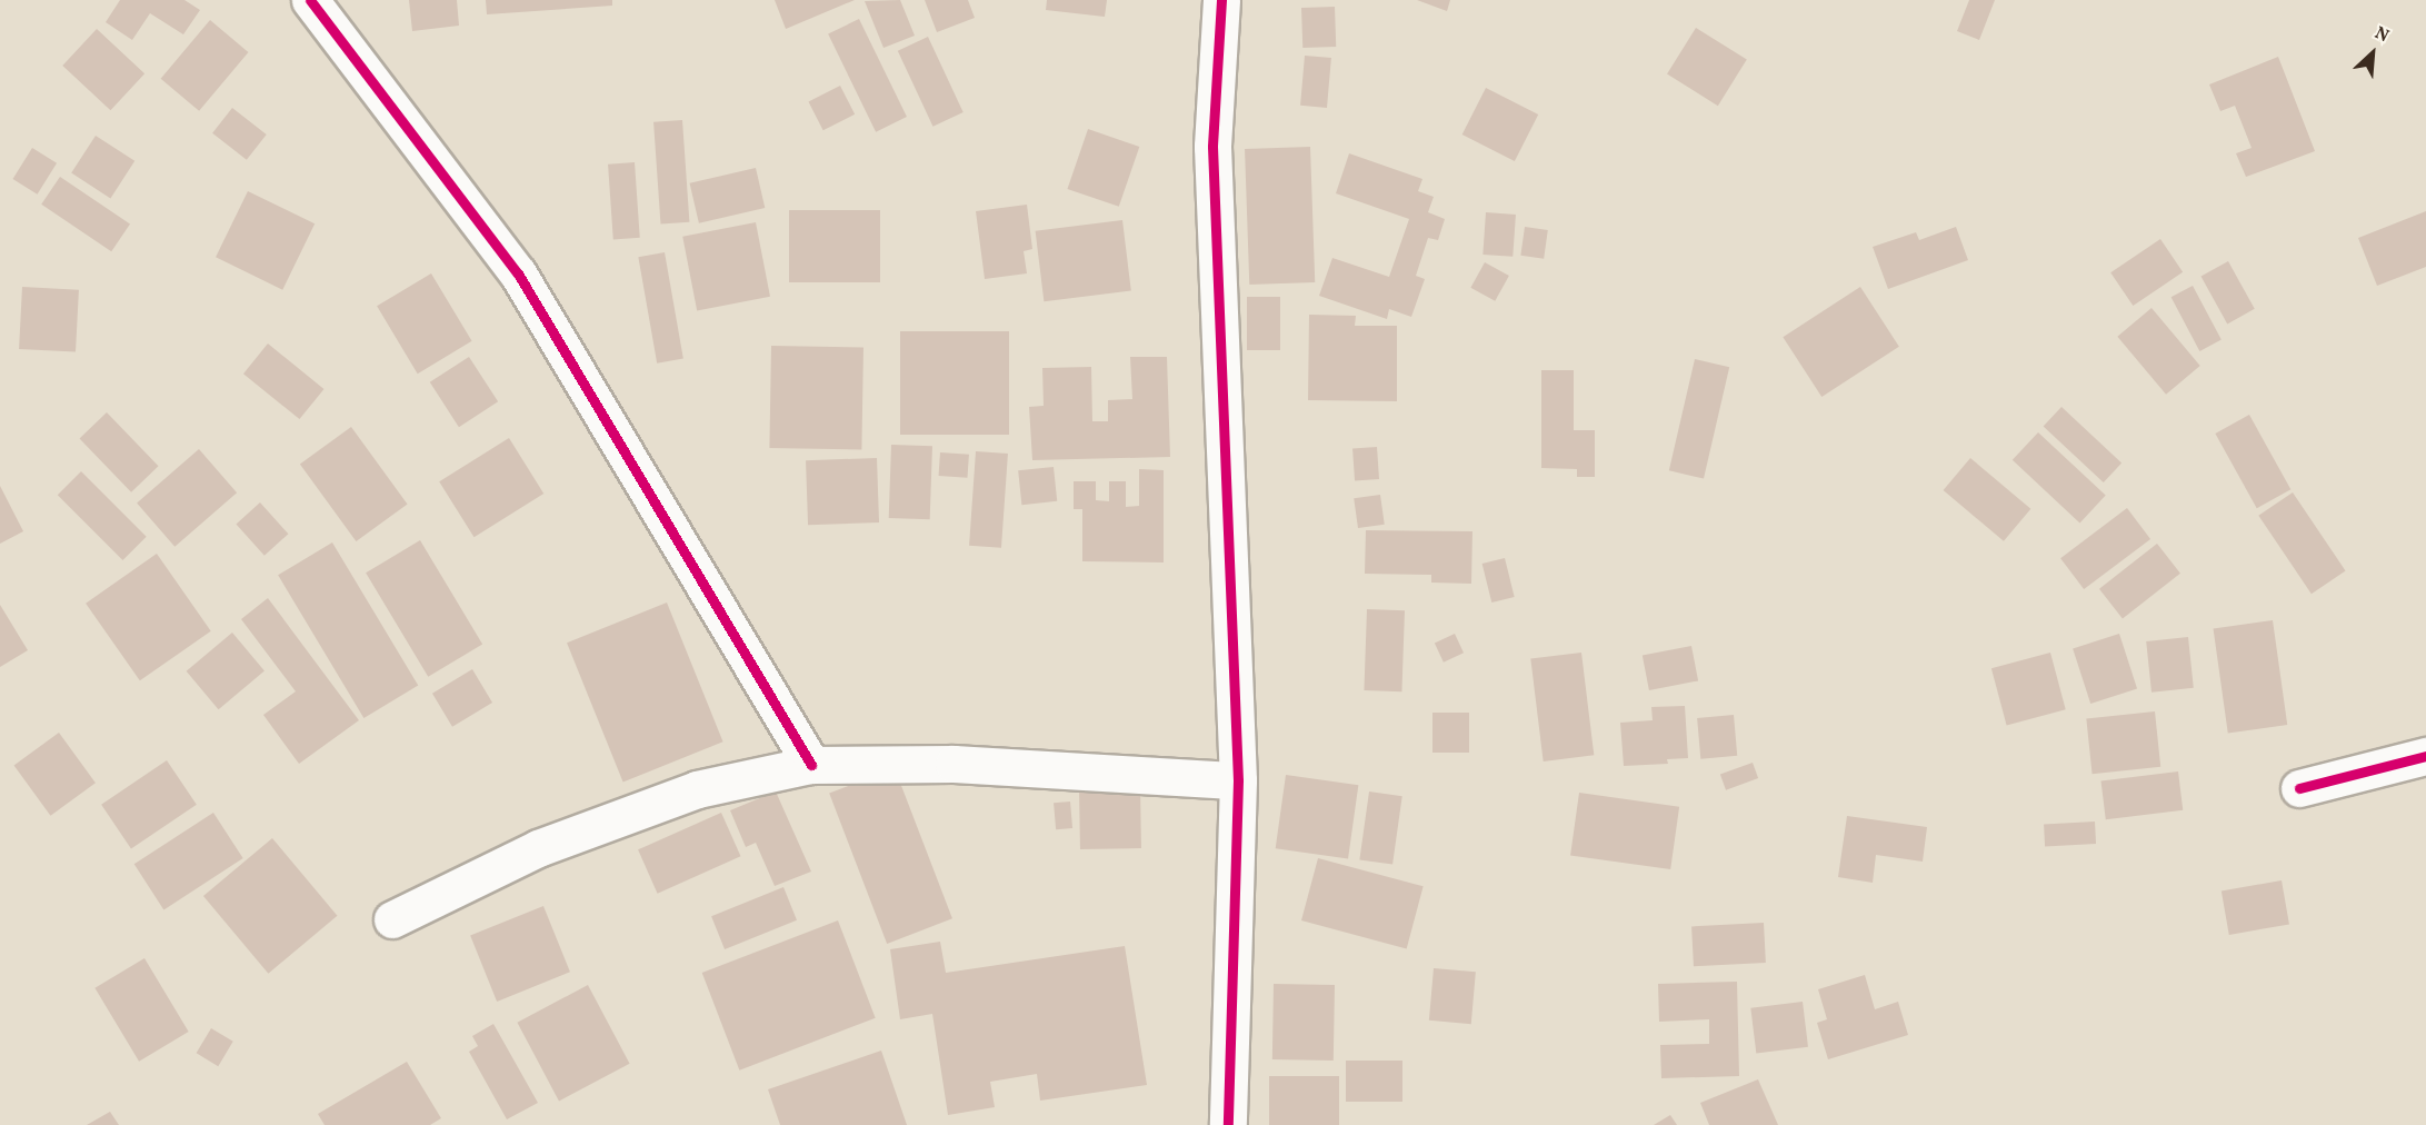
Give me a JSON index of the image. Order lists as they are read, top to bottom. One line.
{"north":"top right"}
